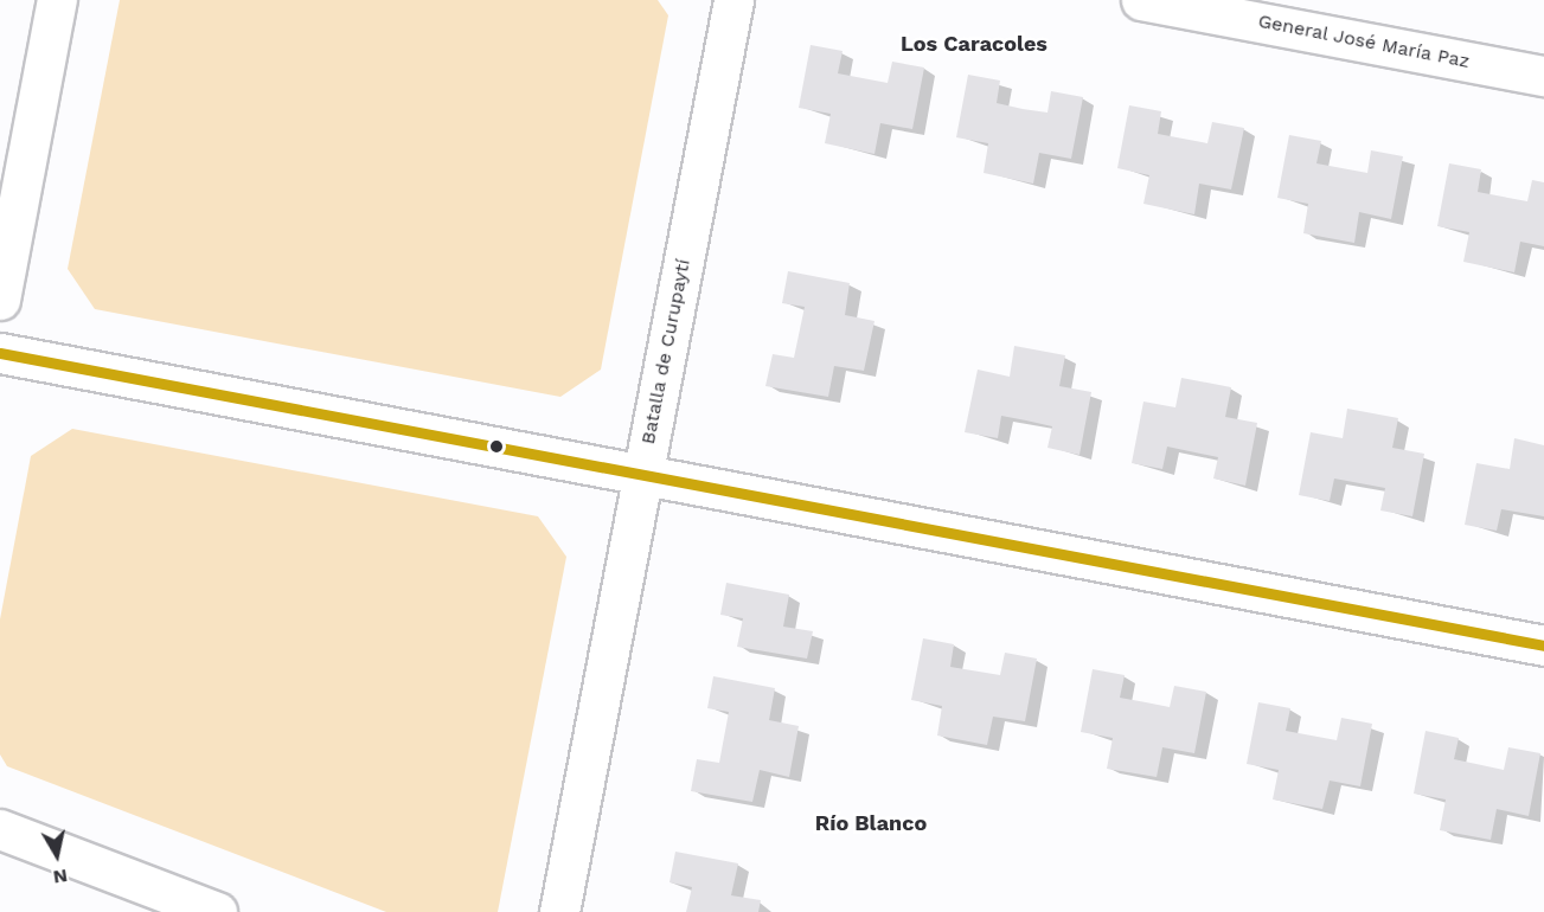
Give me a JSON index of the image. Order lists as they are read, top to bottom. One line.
{"streets":{"street":["General José María Paz","Batalla de Curupaytí"]},"districts":["Los Caracoles","Río Blanco"],"north":"bottom"}
